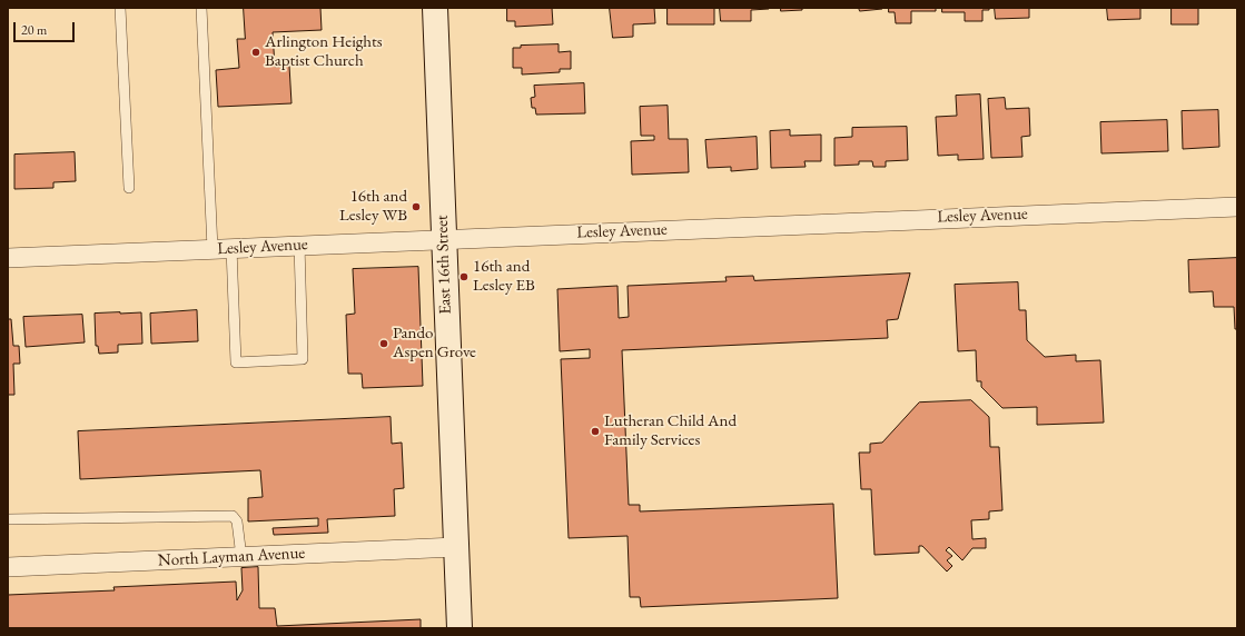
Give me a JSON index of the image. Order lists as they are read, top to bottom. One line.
{"streets":{"main road":["East 16th Street"],"street":["Lesley Avenue","North Layman Avenue"]},"crossings":[["Lesley Avenue","East 16th Street"],["East 16th Street","North Layman Avenue"]],"places":["Arlington Heights Baptist Church","16th and Lesley WB","16th and Lesley EB","Pando Aspen Grove","Lutheran Child And Family Services"],"scale_bar":"20 m"}
